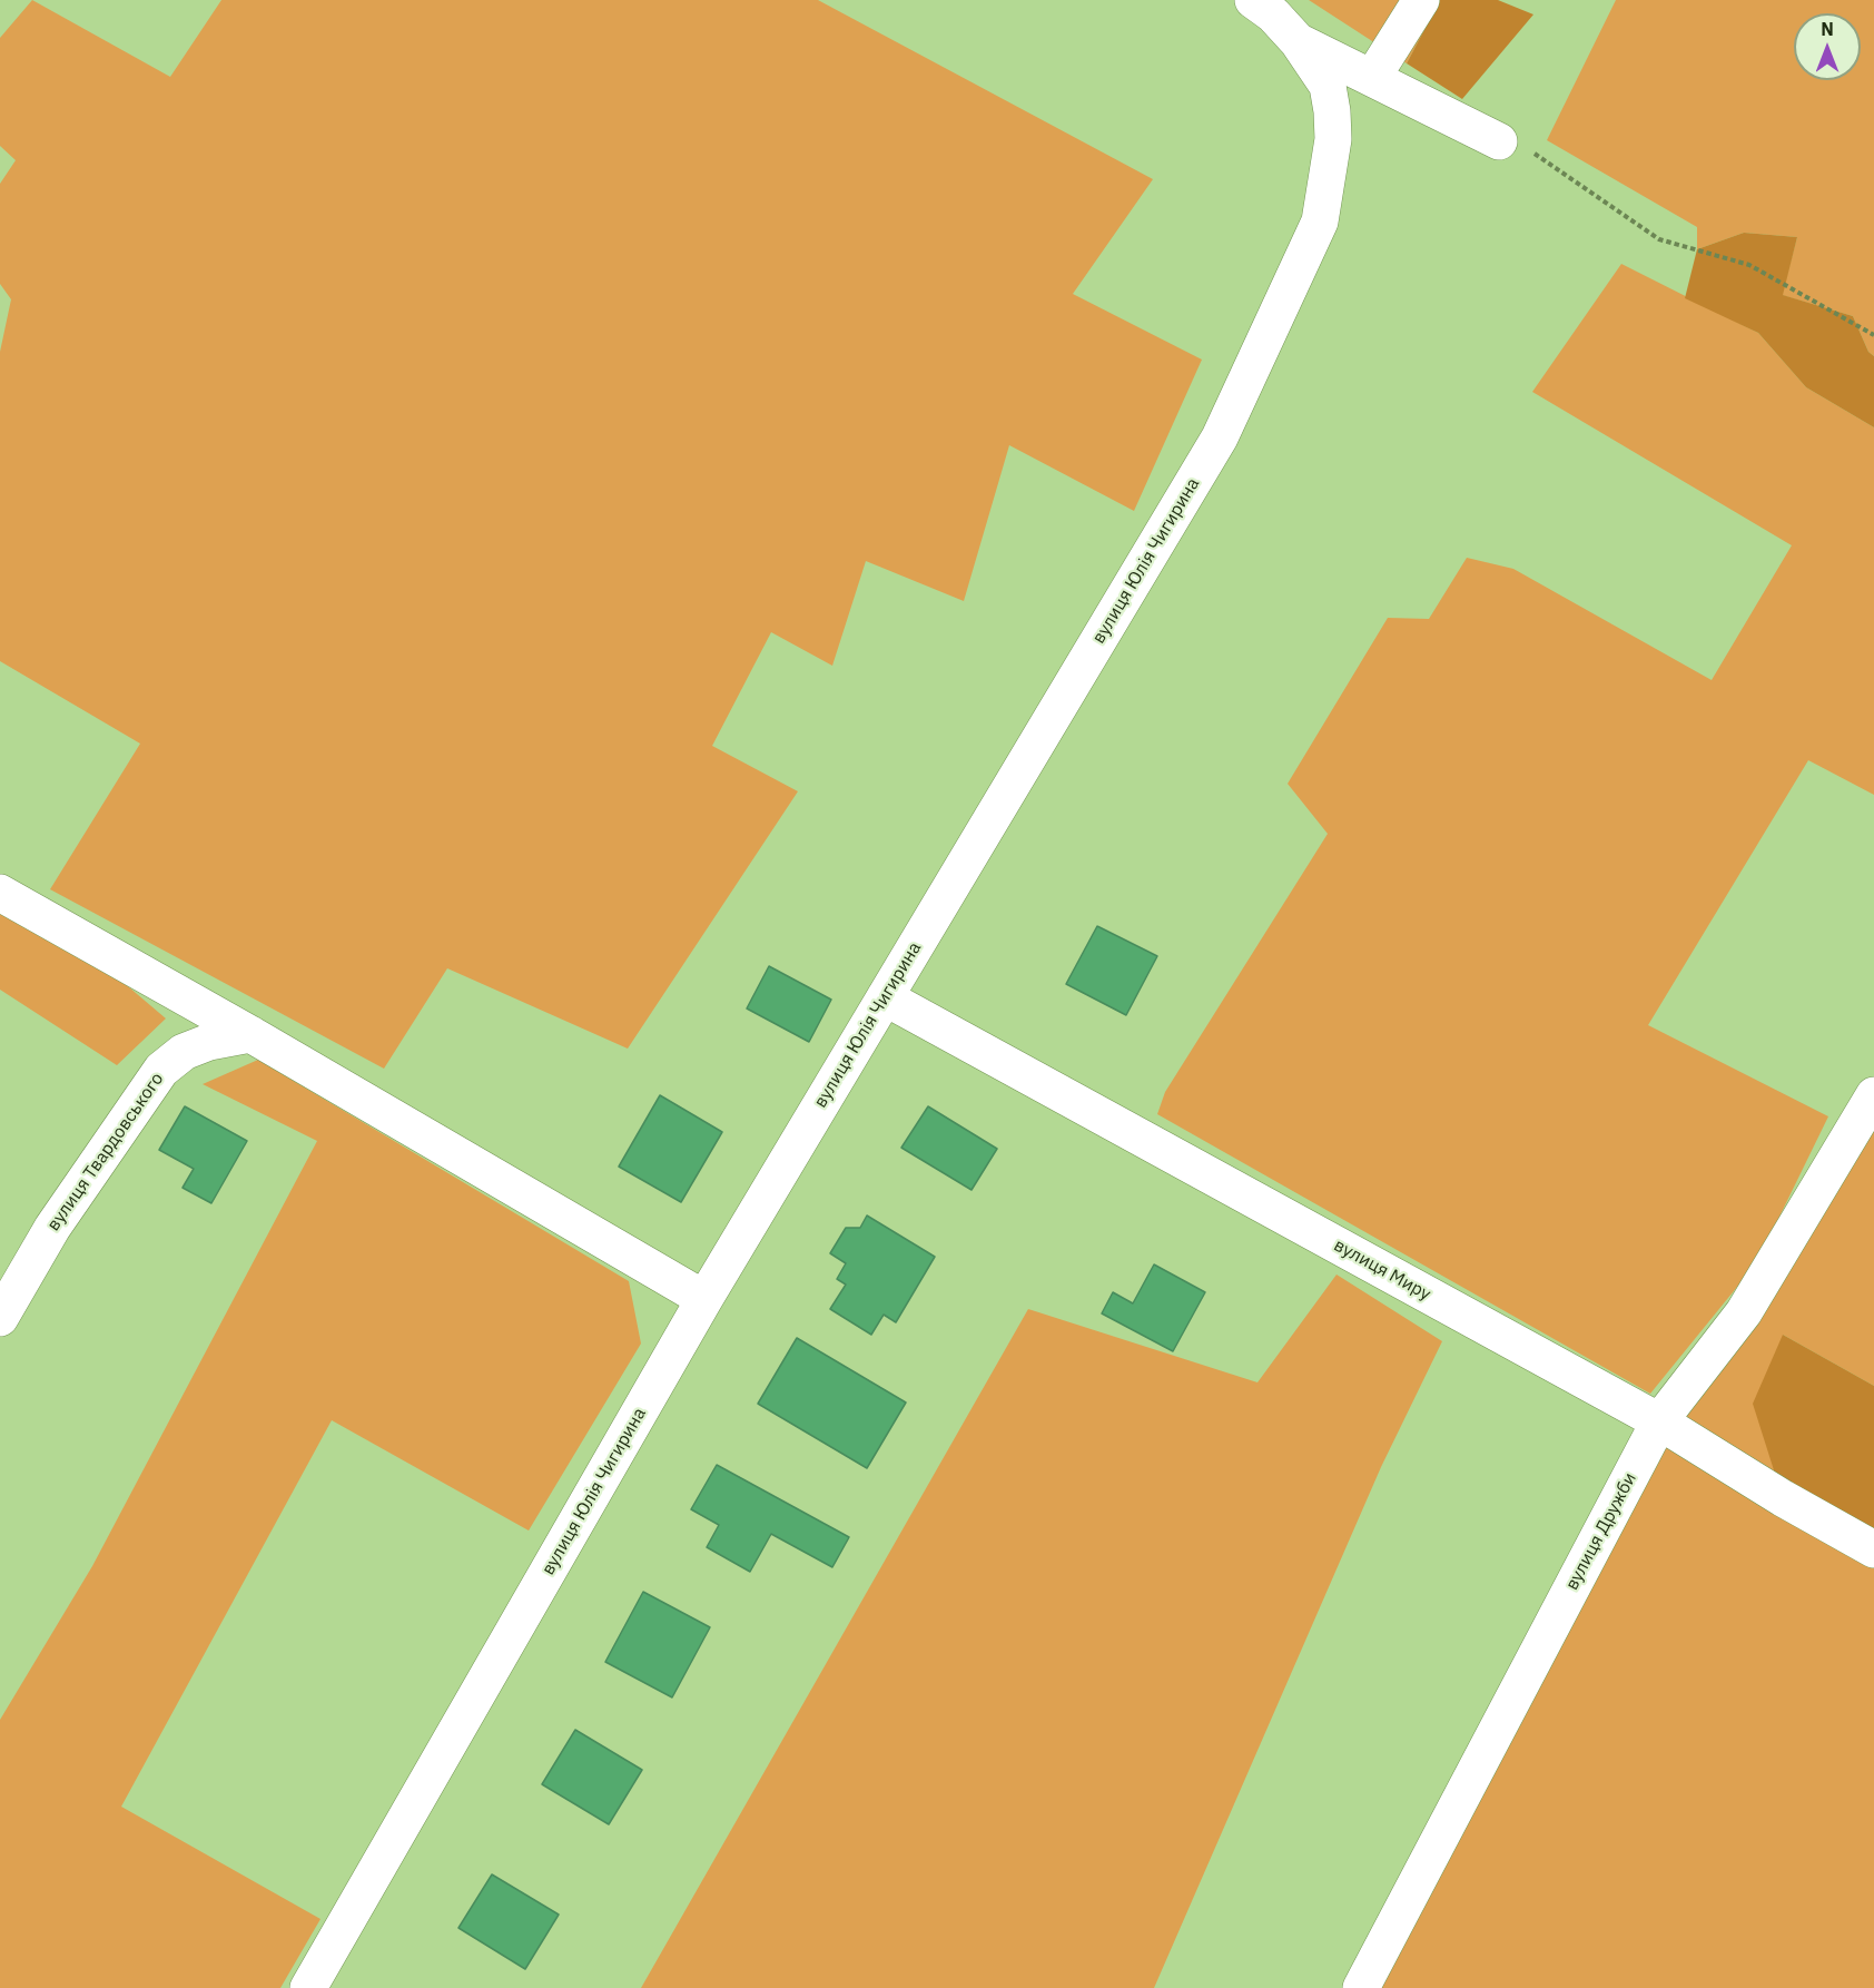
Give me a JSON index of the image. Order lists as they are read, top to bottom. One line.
{"streets":{"street":["вулиця Юлія Чигирина","вулиця Твардовського","вулиця Миру","вулиця Дружби"]},"crossings":[["вулиця Юлія Чигирина","вулиця Миру"],["вулиця Миру","вулиця Дружби"]],"north":"top"}
